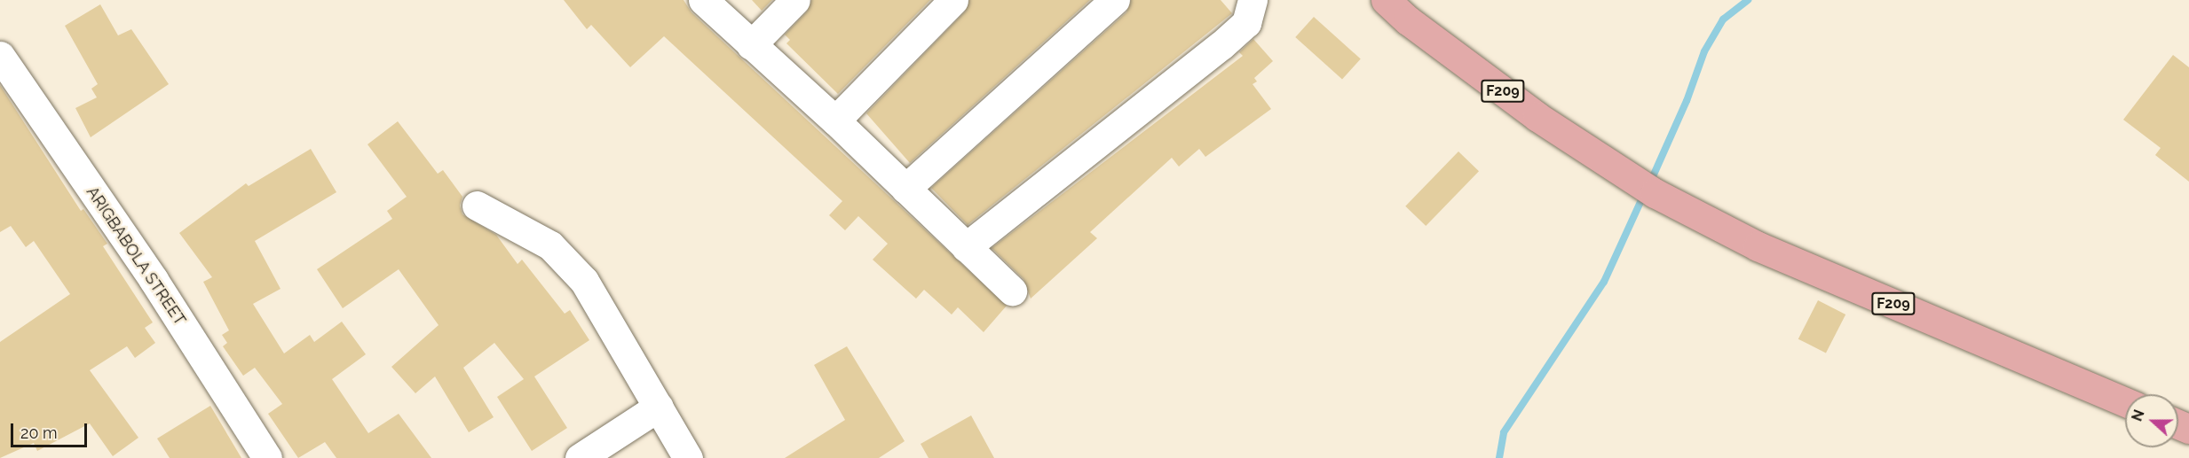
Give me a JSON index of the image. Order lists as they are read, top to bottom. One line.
{"streets":{"main road":["F209"],"street":["ARIGBABOLA STREET"]},"scale_bar":"20 m","north":"left"}
